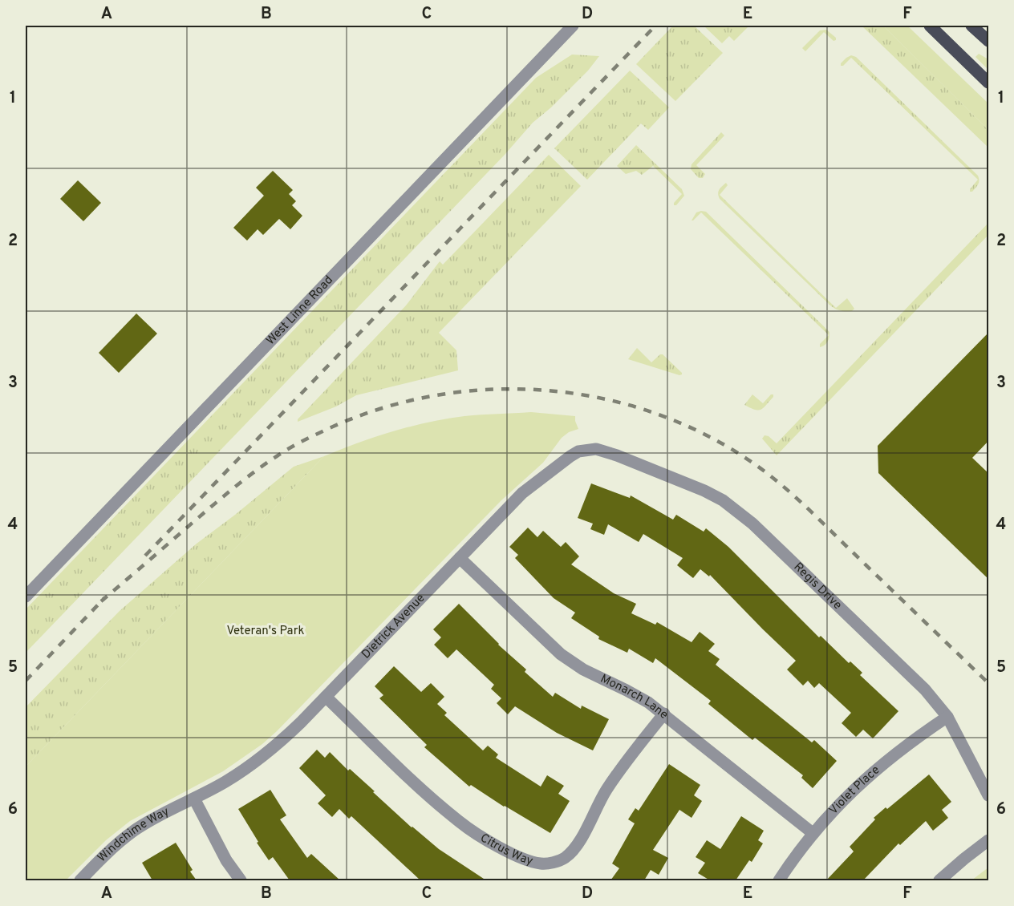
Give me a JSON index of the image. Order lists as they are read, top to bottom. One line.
{"streets":{"street":["West Linne Road","Regis Drive","Dietrick Avenue","Monarch Lane","Violet Place","Windchime Way","Citrus Way"]},"crossings":[["Regis Drive","Dietrick Avenue"],["Regis Drive","Violet Place"],["Dietrick Avenue","Monarch Lane"],["Dietrick Avenue","Windchime Way"],["Dietrick Avenue","Citrus Way"],["Monarch Lane","Violet Place"],["Monarch Lane","Citrus Way"]],"parks":["Veteran's Park"],"grid":{"columns":["A","B","C","D","E","F"],"rows":["1","2","3","4","5","6"]}}
